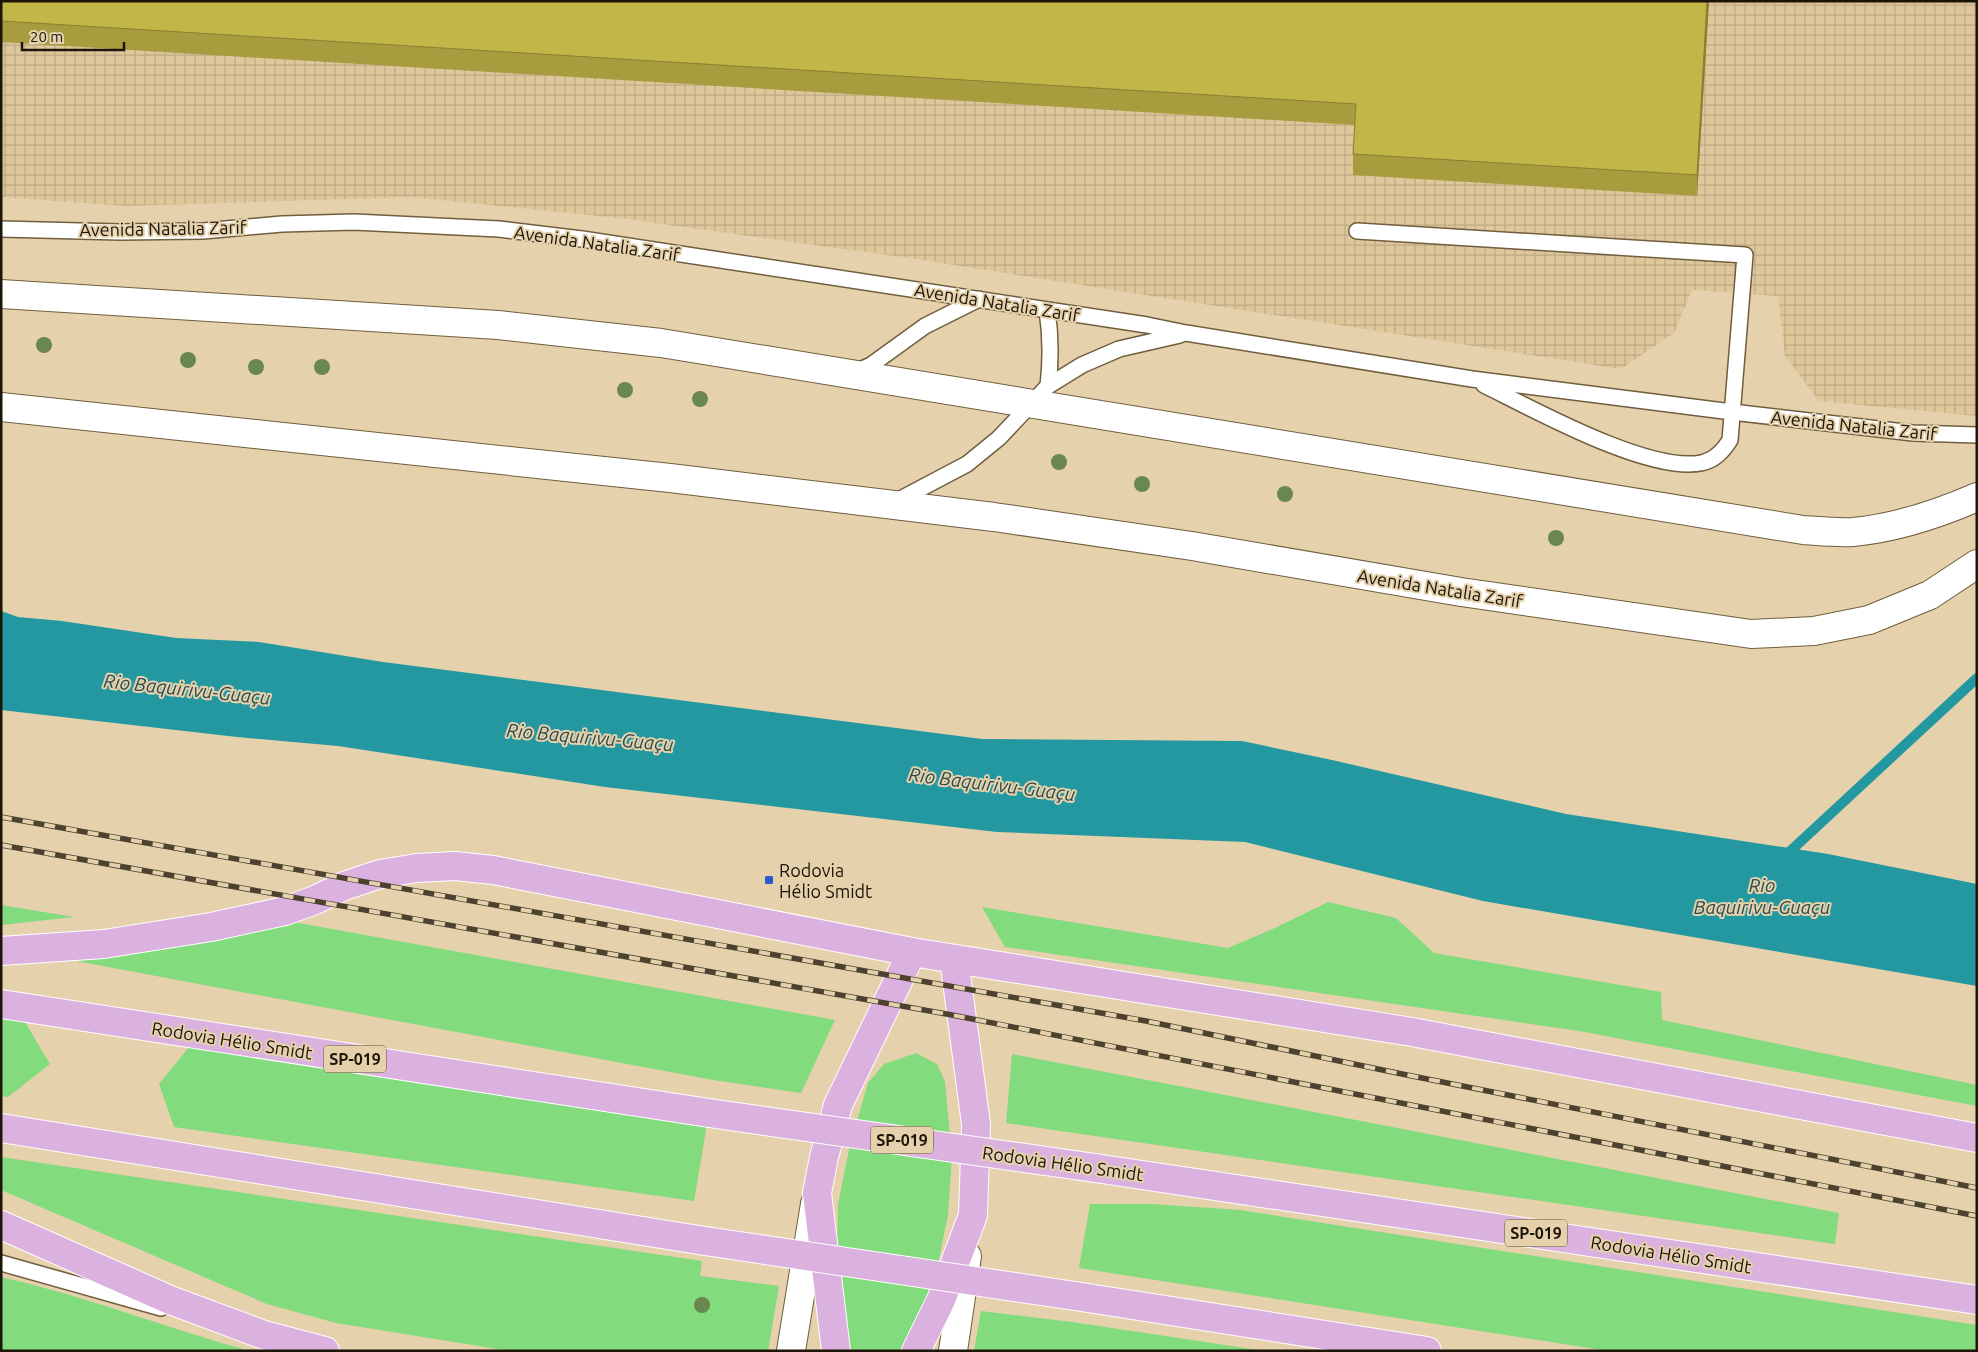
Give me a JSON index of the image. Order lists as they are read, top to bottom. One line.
{"streets":{"main road":["Avenida Natalia Zarif","Rodovia Hélio Smidt","SP-019"]},"water":["Rio Baquirivu-Guaçu"],"places":{"transit":["Rodovia Hélio Smidt"]},"scale_bar":"20 m"}
